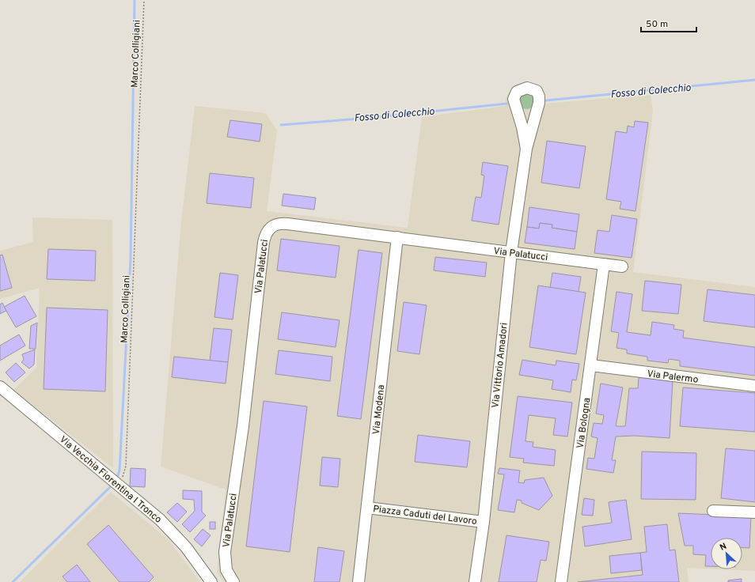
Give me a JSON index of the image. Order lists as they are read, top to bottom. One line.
{"streets":{"street":["Via Palatucci","Via Vittorio Amadori","Via Palermo","Via Modena","Via Bologna","Via Vecchia Fiorentina I Tronco","Piazza Caduti del Lavoro"],"path":["Marco Colligiani"]},"crossings":[["Marco Colligiani","Via Vecchia Fiorentina I Tronco"],["Via Palatucci","Via Vittorio Amadori"],["Via Palatucci","Via Modena"],["Via Palatucci","Via Bologna"],["Via Vittorio Amadori","Piazza Caduti del Lavoro"],["Via Palermo","Via Bologna"],["Via Modena","Piazza Caduti del Lavoro"]],"water":["Fosso di Colecchio"],"scale_bar":"50 m","north":"top left"}
